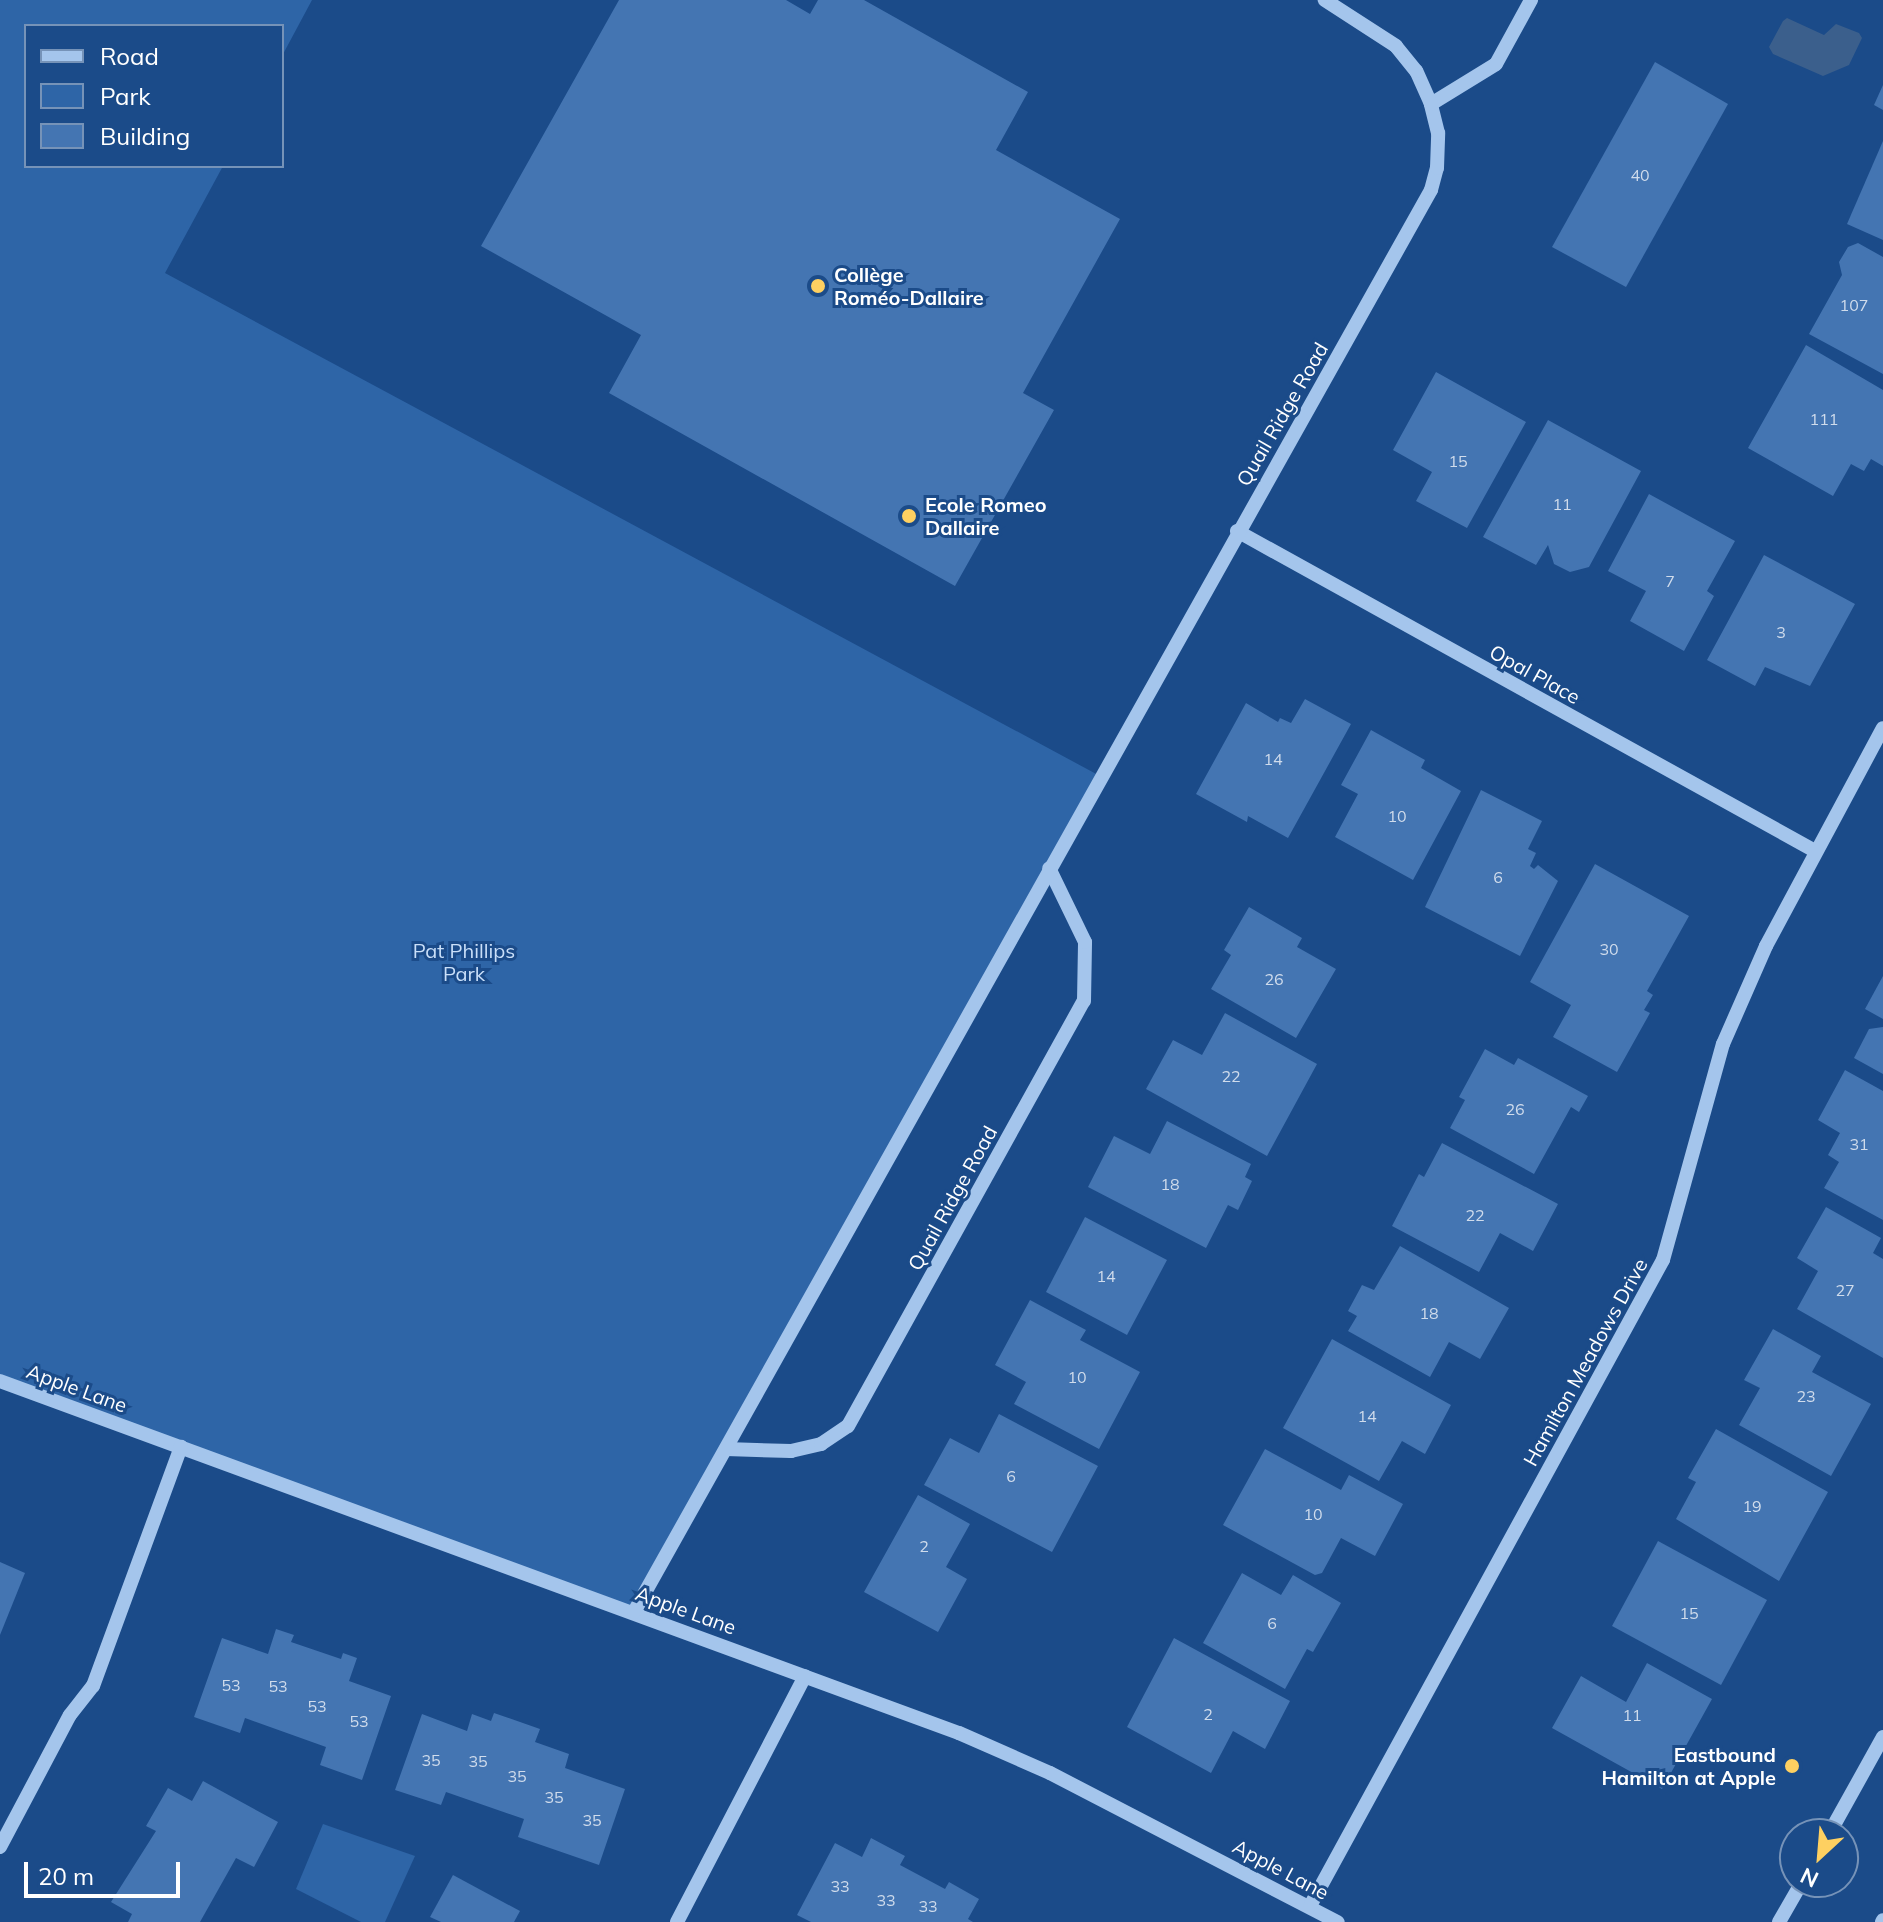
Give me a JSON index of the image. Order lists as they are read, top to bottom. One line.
{"streets":{"street":["Quail Ridge Road","Opal Place","Hamilton Meadows Drive","Apple Lane"]},"crossings":[["Quail Ridge Road","Opal Place"],["Quail Ridge Road","Apple Lane"],["Opal Place","Hamilton Meadows Drive"],["Hamilton Meadows Drive","Apple Lane"]],"parks":["Pat Phillips Park"],"places":["Collège Roméo-Dallaire","Ecole Romeo Dallaire","Eastbound Hamilton at Apple"],"house_numbers":["40","107","111","15","11","7","3","14","10","6","30","26","22","26","31","18","22","14","27","18","10","23","14","6","19","10","2","15","6","53","53","53","2","11","53","35","35","35","35","35","33","33","33"],"legend":["Road","Park","Building"],"scale_bar":"20 m","north":"bottom left"}
